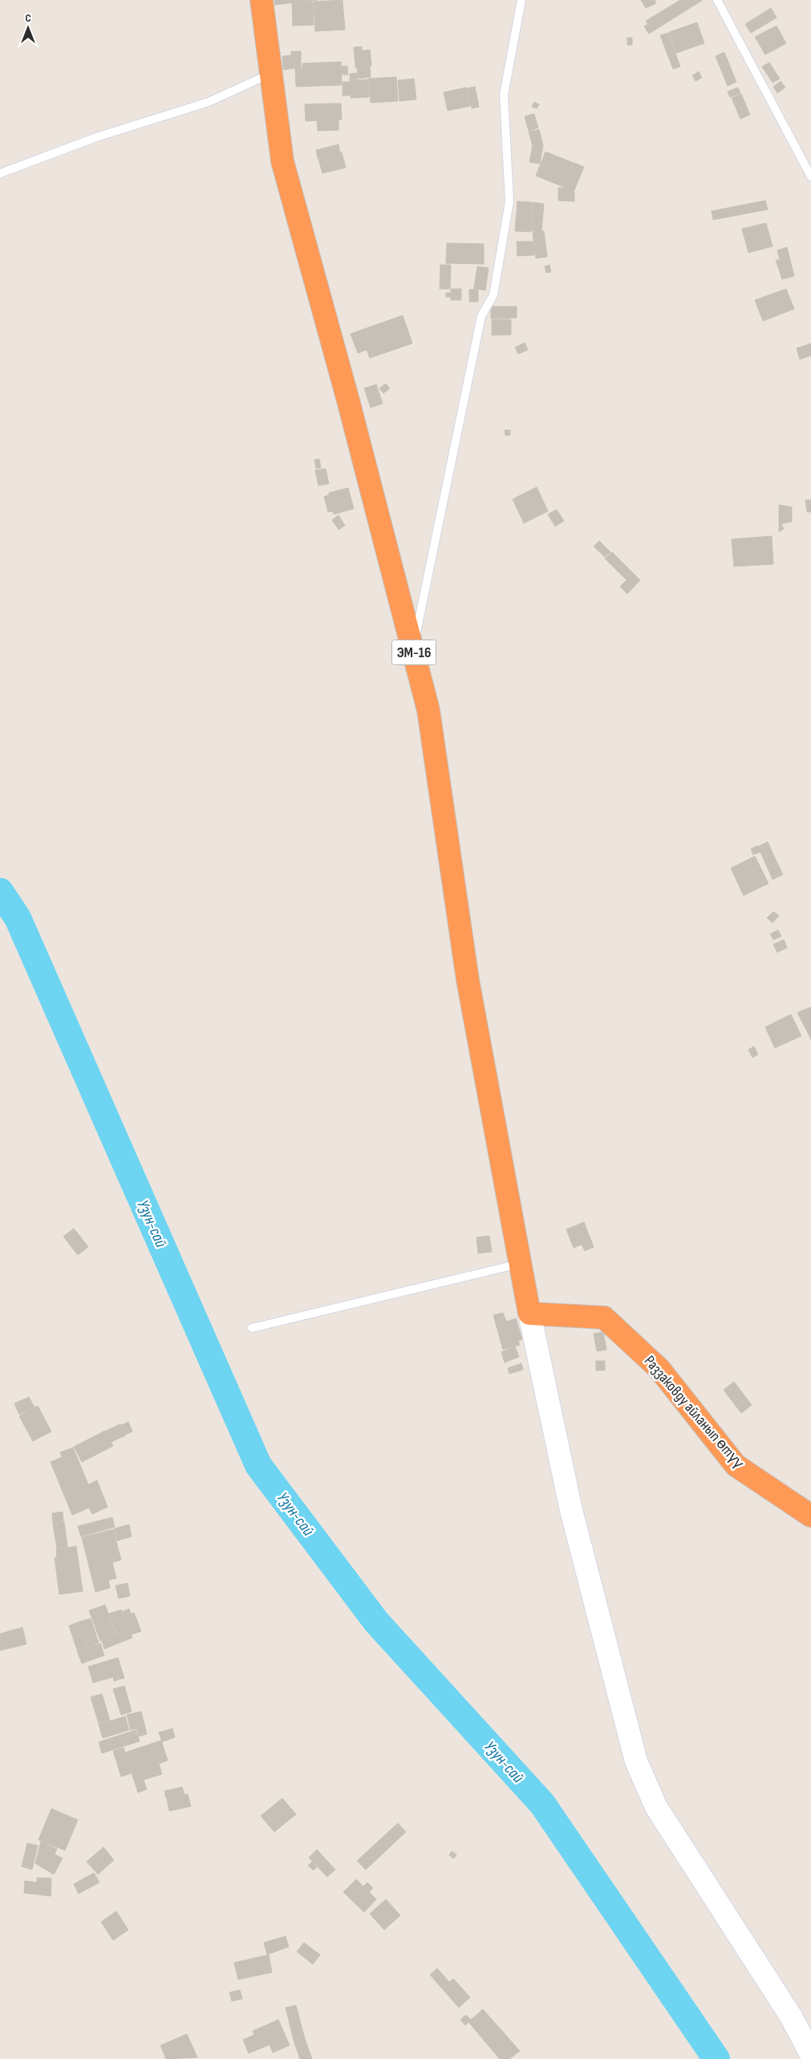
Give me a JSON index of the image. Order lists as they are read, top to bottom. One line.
{"streets":{"highway":["ЭМ-16","Раззаковду айланып өтүү"]},"crossings":[["ЭМ-16","Раззаковду айланып өтүү"]],"water":["Узун-сай"],"north":"top"}
